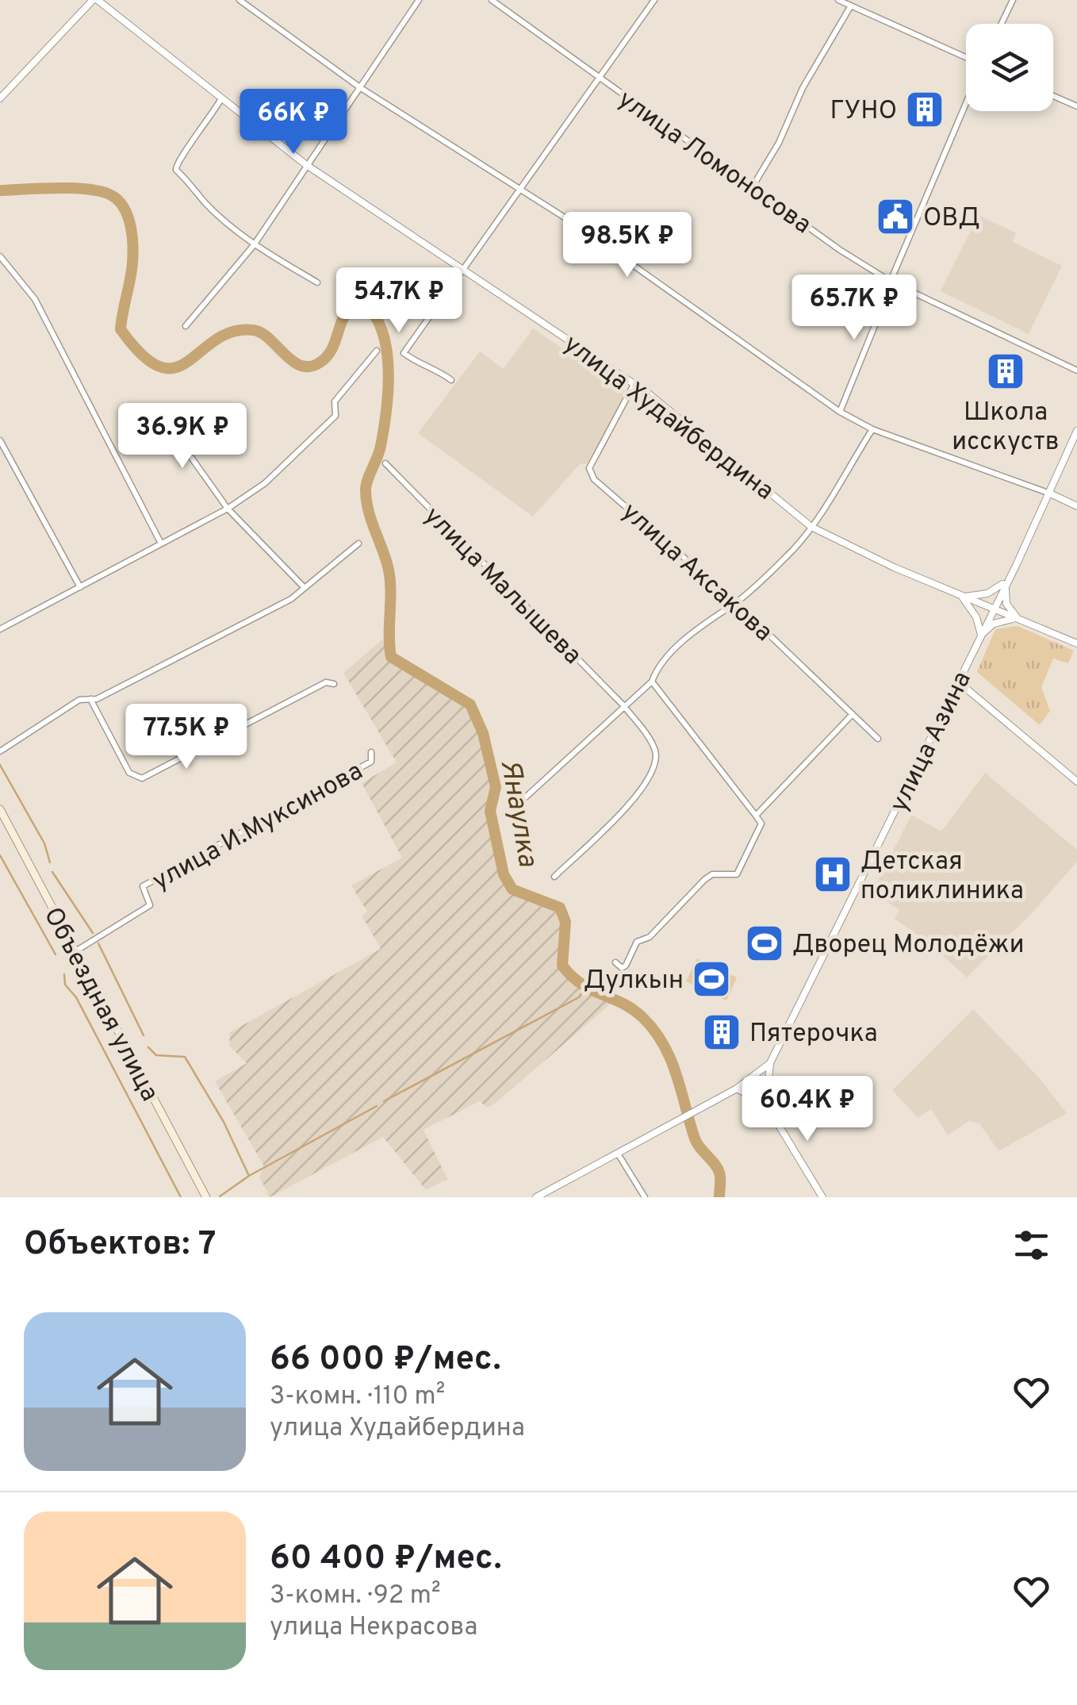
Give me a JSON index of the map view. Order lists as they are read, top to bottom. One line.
{"streets":{"main road":["Объездная улица"],"street":["улица Ломоносова","улица Худайбердина","улица Аксакова","улица Малышева","улица Азина","улица И.Муксинова"]},"crossings":[["улица Худайбердина","улица Аксакова"],["улица Худайбердина","улица Азина"],["улица И.Муксинова","Объездная улица"]],"water":["Янаулка"],"places":{"building":["ГУНО","Школа исскуств","Пятерочка"],"public building":["ОВД"],"hospital":["Детская поликлиника"],"sports":["Дворец Молодёжи","Дулкын"]},"page":{"price":["66K ₽","98.5K ₽","54.7K ₽","65.7K ₽","36.9K ₽","77.5K ₽","60.4K ₽"],"heading":"Объектов: 7","list":[{"name":"66 000 ₽/мес.","note":"3-комн. · 110 m² · улица Худайбердина"},{"name":"60 400 ₽/мес.","note":"3-комн. · 92 m² · улица Некрасова"}]}}
